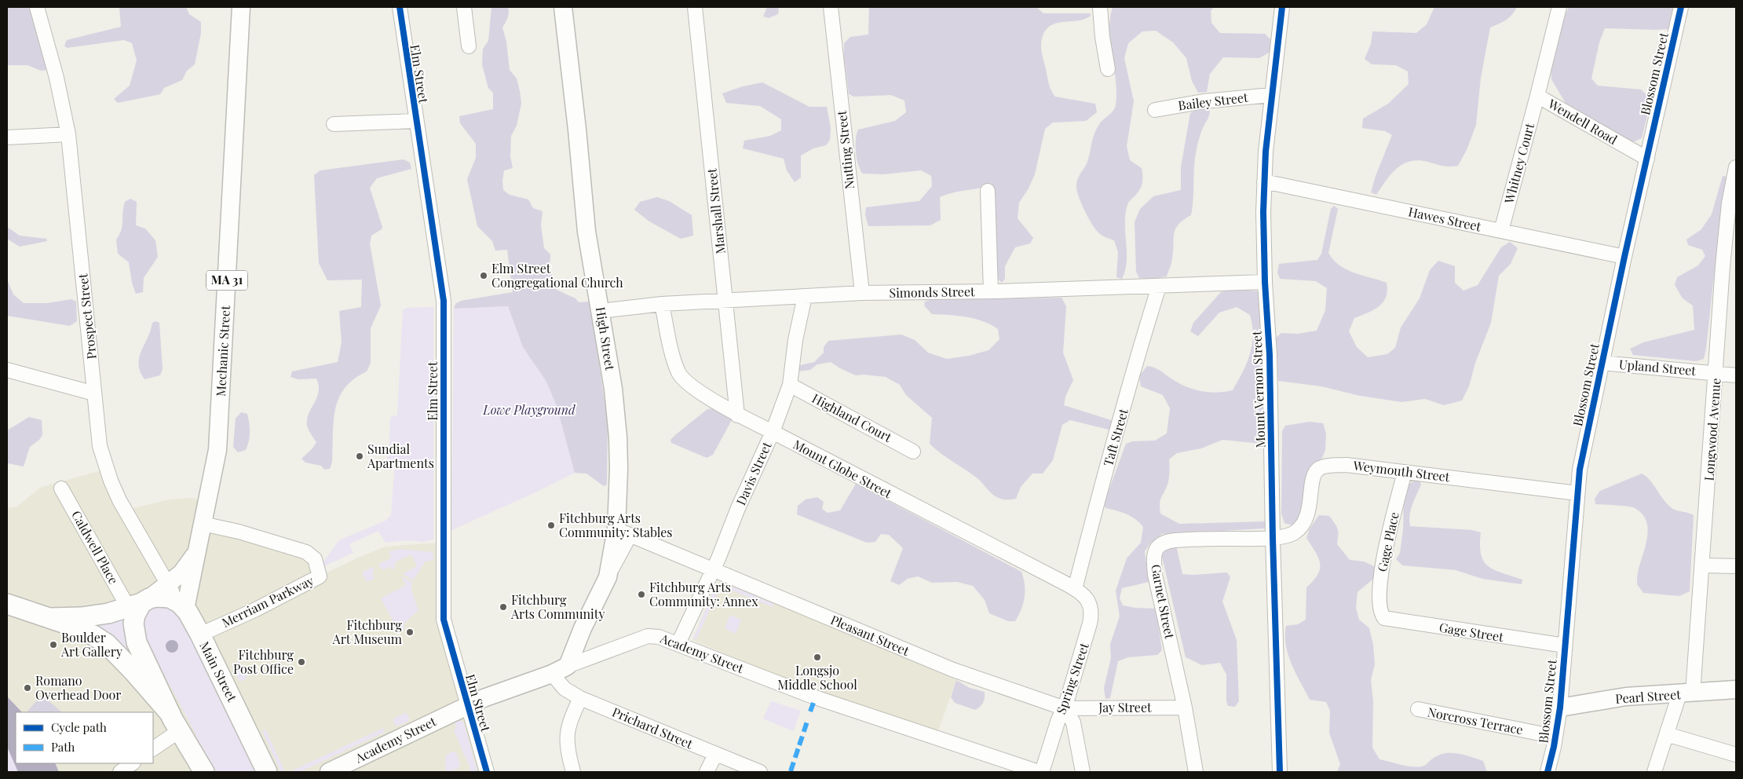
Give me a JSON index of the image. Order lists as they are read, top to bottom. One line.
{"streets":{"highway":["MA 31","Main Street"],"main road":["High Street","Mechanic Street","Academy Street","Pearl Street"],"street":["Elm Street","Blossom Street","Bailey Street","Wendell Road","Nutting Street","Whitney Court","Marshall Street","Hawes Street","Simonds Street","Prospect Street","Upland Street","Mount Vernon Street","Highland Court","Longwood Avenue","Taft Street","Mount Globe Street","Weymouth Street","Davis Street","Gage Place","Caldwell Place","Merriam Parkway","Garnet Street","Gage Street","Pleasant Street","Spring Street","Jay Street","Norcross Terrace","Prichard Street"]},"crossings":[["Elm Street","Academy Street"],["Blossom Street","Wendell Road"],["Blossom Street","Hawes Street"],["Blossom Street","Upland Street"],["Blossom Street","Weymouth Street"],["Blossom Street","Gage Street"],["Blossom Street","Pearl Street"],["Blossom Street","Norcross Terrace"],["Bailey Street","Mount Vernon Street"],["Wendell Road","Whitney Court"],["Nutting Street","Simonds Street"],["Whitney Court","Hawes Street"],["Marshall Street","Simonds Street"],["Marshall Street","Mount Globe Street"],["Hawes Street","Mount Vernon Street"],["Simonds Street","High Street"],["Simonds Street","Mount Vernon Street"],["Simonds Street","Taft Street"],["Simonds Street","Mount Globe Street"],["Simonds Street","Davis Street"],["Prospect Street","Mechanic Street"],["Prospect Street","Main Street"],["High Street","Pleasant Street"],["High Street","Academy Street"],["Mechanic Street","Merriam Parkway"],["Mechanic Street","Main Street"],["Upland Street","Longwood Avenue"],["Mount Vernon Street","Weymouth Street"],["Mount Vernon Street","Garnet Street"],["Highland Court","Davis Street"],["Longwood Avenue","Pearl Street"],["Taft Street","Mount Globe Street"],["Taft Street","Spring Street"],["Mount Globe Street","Davis Street"],["Mount Globe Street","Spring Street"],["Weymouth Street","Gage Place"],["Weymouth Street","Garnet Street"],["Davis Street","Pleasant Street"],["Davis Street","Academy Street"],["Gage Place","Gage Street"],["Caldwell Place","Main Street"],["Merriam Parkway","Main Street"],["Garnet Street","Jay Street"],["Pleasant Street","Spring Street"],["Pleasant Street","Jay Street"],["Academy Street","Prichard Street"],["Spring Street","Jay Street"]],"parks":["Lowe Playground"],"places":["Elm Street Congregational Church","Sundial Apartments","Fitchburg Arts Community: Stables","Fitchburg Arts Community: Annex","Fitchburg Arts Community","Fitchburg Art Museum","Boulder Art Gallery","Longsjo Middle School","Fitchburg Post Office","Romano Overhead Door"],"legend":["Cycle path","Path"]}
